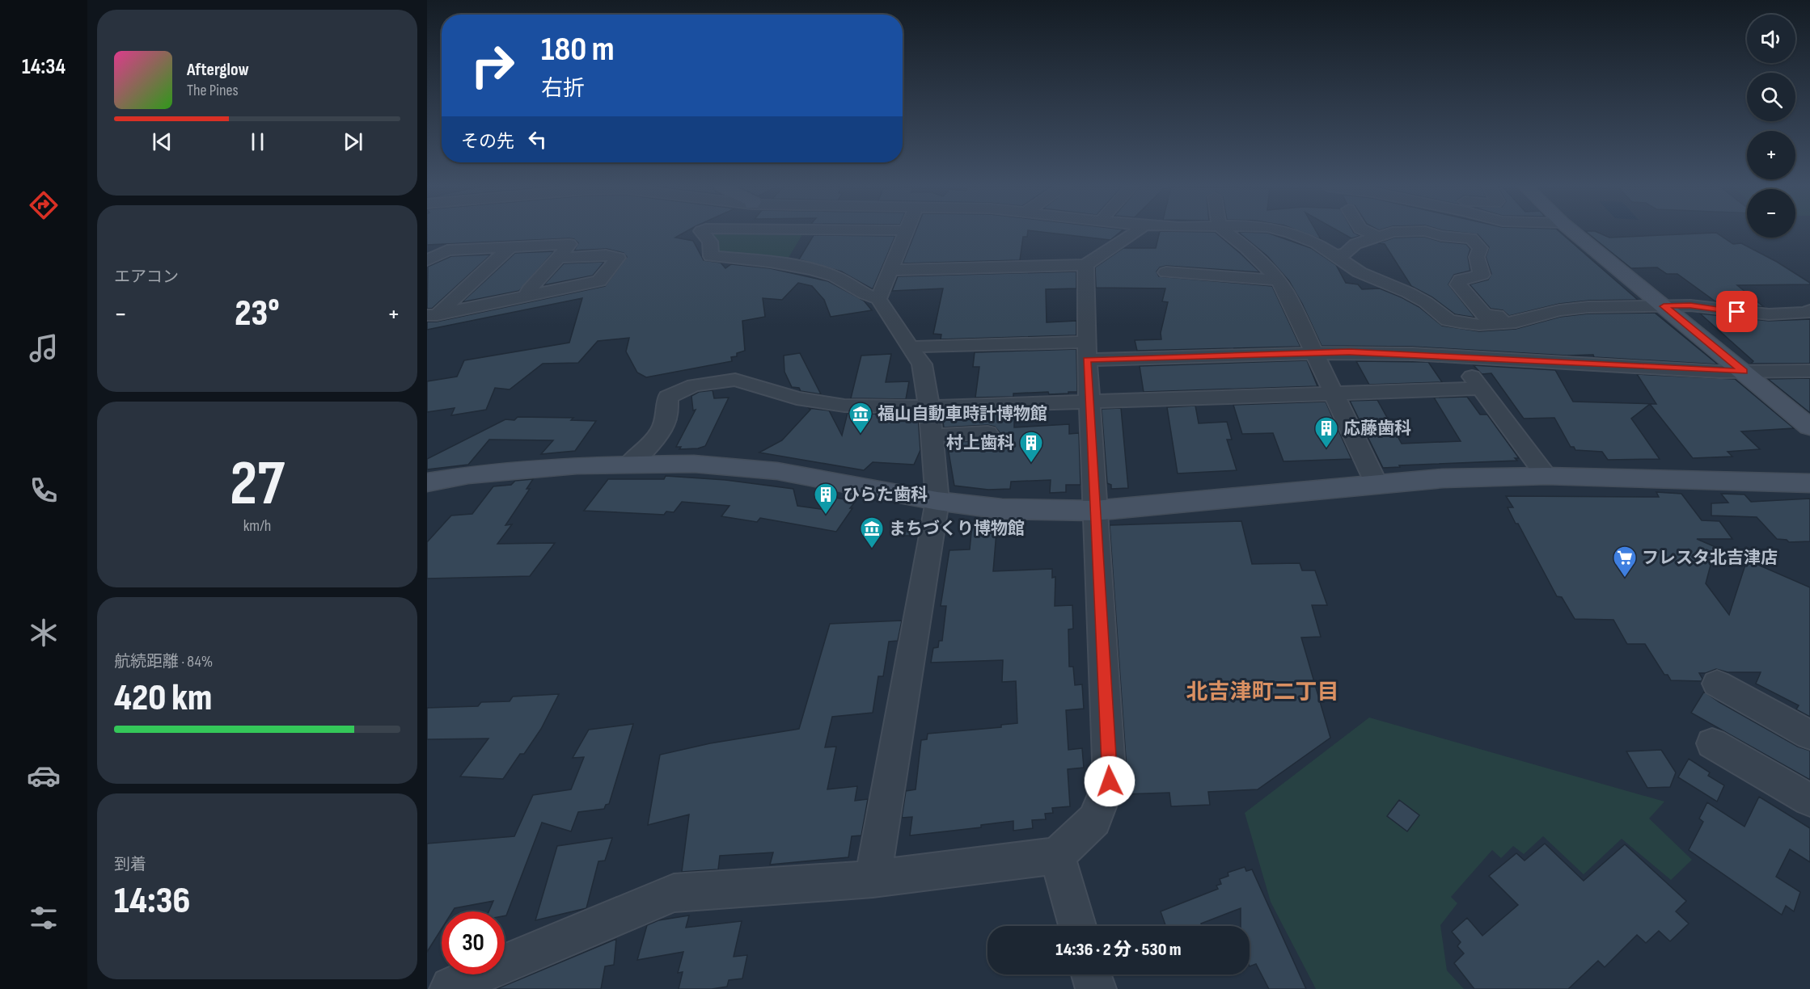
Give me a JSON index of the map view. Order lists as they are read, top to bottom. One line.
{"districts":["北吉津町二丁目"],"places":{"museum":["福山自動車時計博物館","まちづくり博物館"],"building":["応藤歯科","村上歯科","ひらた歯科"],"supermarket":["フレスタ北吉津店"]},"page":{"tabs":"14:34","map_buttons":["+","−"],"turn":["180 m","右折"],"song":["Afterglow","The Pines"],"then":"その先","tile":["エアコン",["27","km/h"],["航続距離 · 84%","420 km"],["到着","14:36"]],"heat":["−","23°","+"],"limit":"30","trip":"14:36 · 2 分 · 530 m"}}
